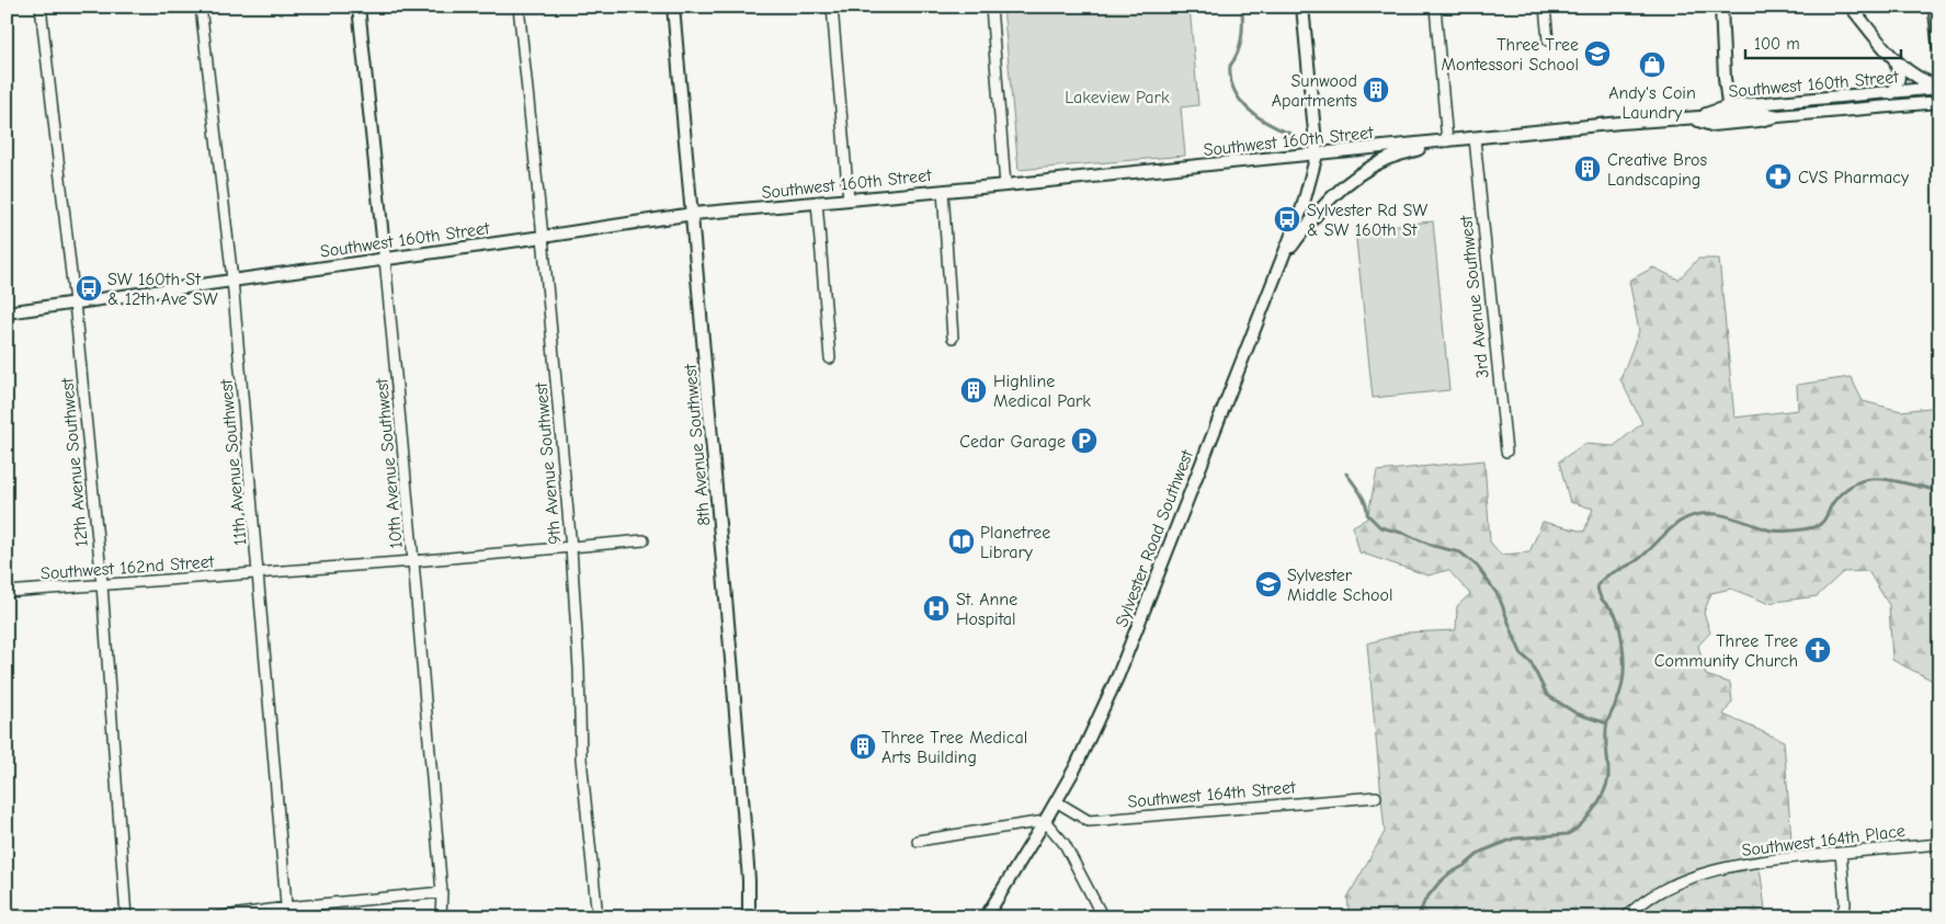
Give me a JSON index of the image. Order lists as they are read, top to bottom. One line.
{"streets":{"street":["Southwest 160th Street","3rd Avenue Southwest","8th Avenue Southwest","12th Avenue Southwest","11th Avenue Southwest","10th Avenue Southwest","9th Avenue Southwest","Sylvester Road Southwest","Southwest 162nd Street","Southwest 164th Street","Southwest 164th Place"]},"crossings":[["Southwest 160th Street","3rd Avenue Southwest"],["Southwest 160th Street","8th Avenue Southwest"],["Southwest 160th Street","12th Avenue Southwest"],["Southwest 160th Street","11th Avenue Southwest"],["Southwest 160th Street","10th Avenue Southwest"],["Southwest 160th Street","9th Avenue Southwest"],["Southwest 160th Street","Sylvester Road Southwest"],["12th Avenue Southwest","Southwest 162nd Street"],["11th Avenue Southwest","Southwest 162nd Street"],["10th Avenue Southwest","Southwest 162nd Street"],["9th Avenue Southwest","Southwest 162nd Street"],["Sylvester Road Southwest","Southwest 164th Street"]],"parks":["Lakeview Park"],"places":{"school or university":["Three Tree Montessori School","Sylvester Middle School"],"shop":["Andy's Coin Laundry"],"building":["Sunwood Apartments","Creative Bros Landscaping","Highline Medical Park","Three Tree Medical Arts Building"],"pharmacy":["CVS Pharmacy"],"bus stop":["Sylvester Rd SW & SW 160th St","SW 160th St & 12th Ave SW"],"parking":["Cedar Garage"],"library":["Planetree Library"],"hospital":["St. Anne Hospital"],"church":["Three Tree Community Church"]},"scale_bar":"100 m"}
